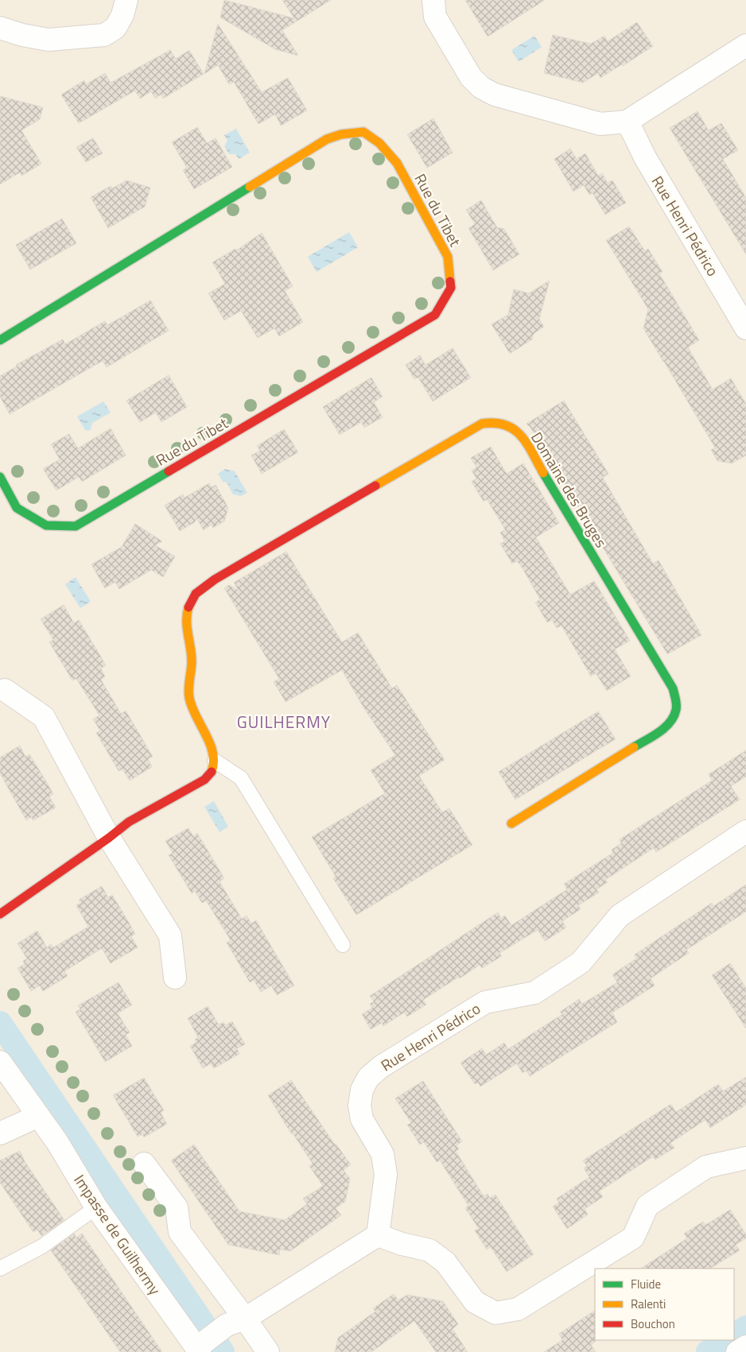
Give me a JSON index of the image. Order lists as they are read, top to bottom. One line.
{"streets":{"street":["Rue du Tibet","Rue Henri Pédrico","Domaine des Bruges","Impasse de Guilhermy"]},"districts":["GUILHERMY"],"legend":["Fluide","Ralenti","Bouchon"]}
